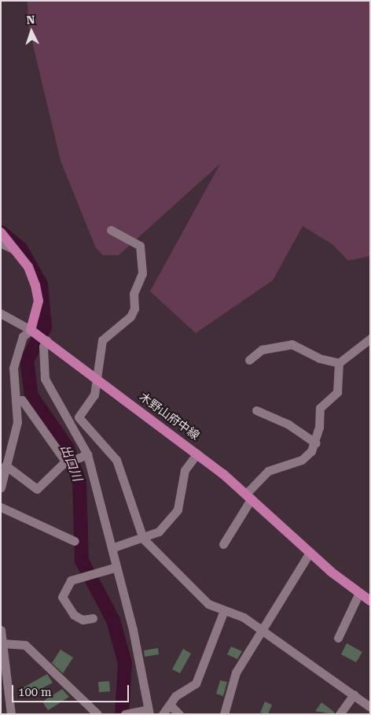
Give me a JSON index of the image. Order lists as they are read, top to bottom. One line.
{"streets":{"main road":["木野山府中線"]},"water":["出口川"],"scale_bar":"100 m","north":"top"}
